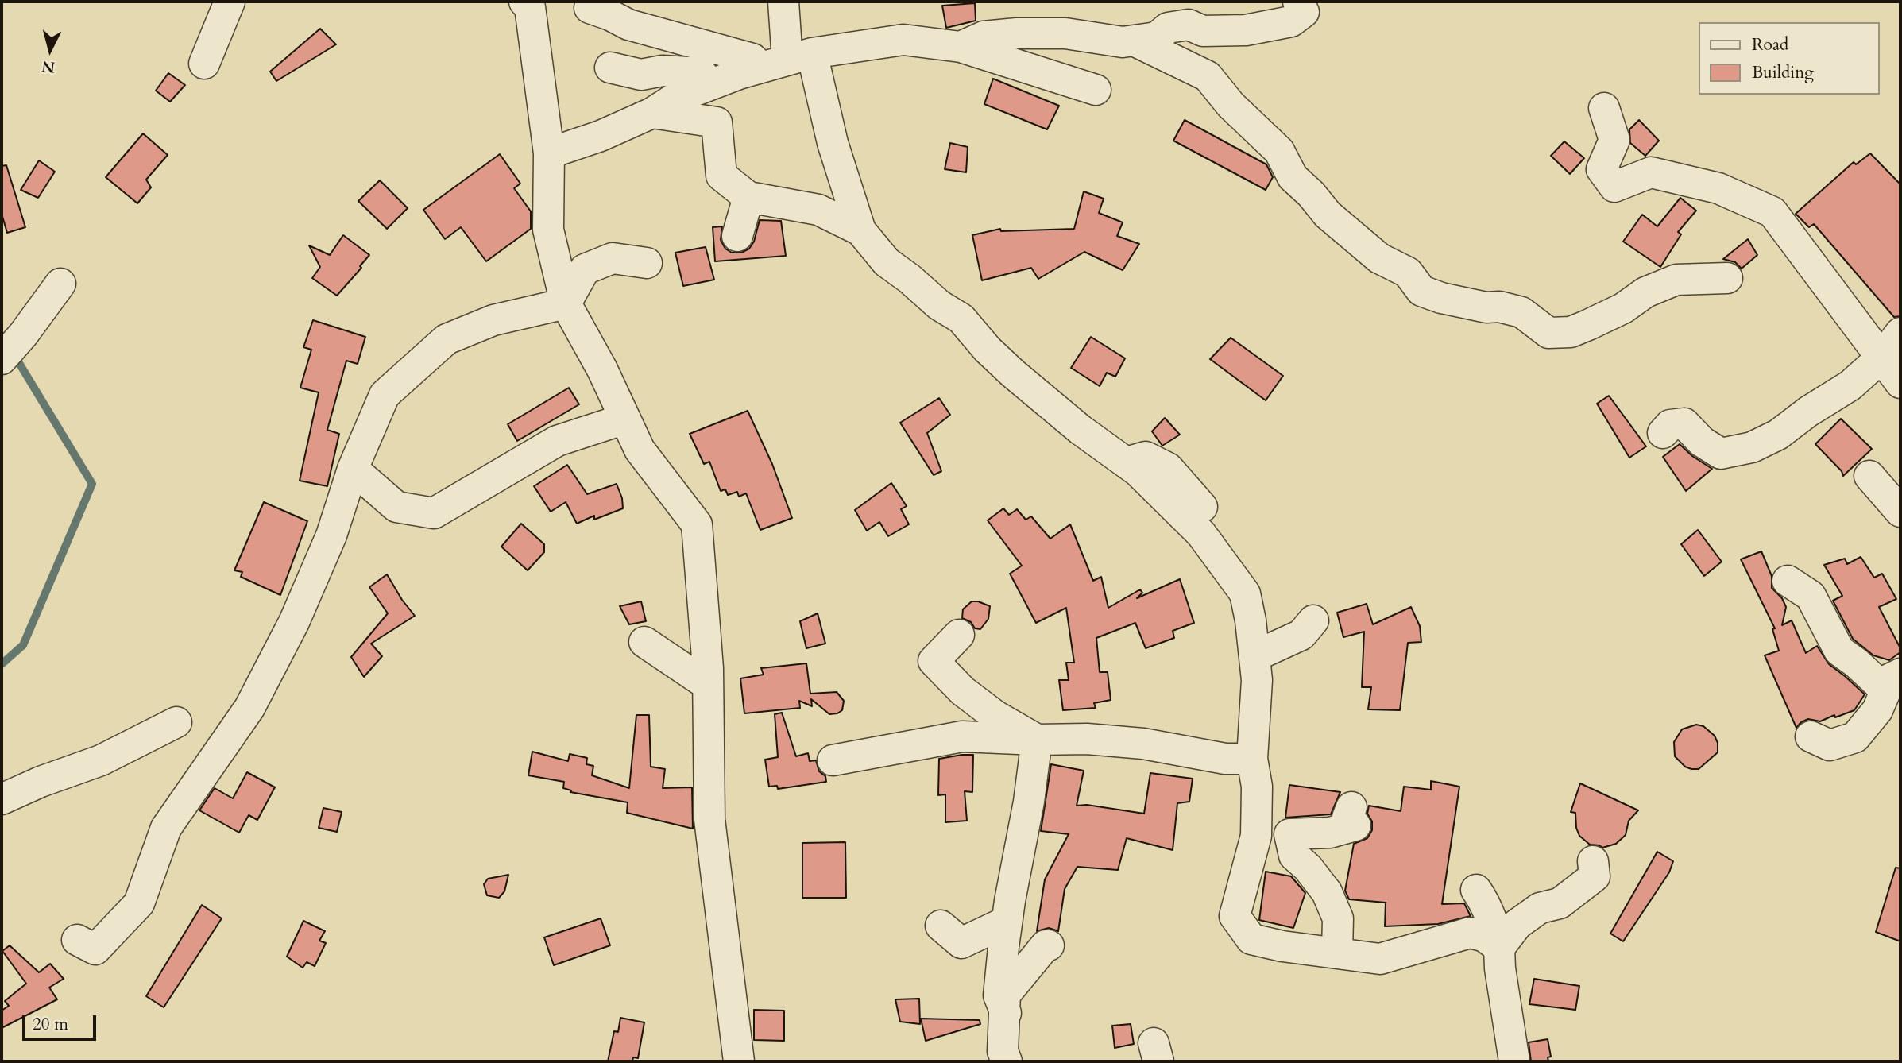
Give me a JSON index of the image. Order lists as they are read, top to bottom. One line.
{"legend":["Road","Building"],"scale_bar":"20 m","north":"bottom"}
